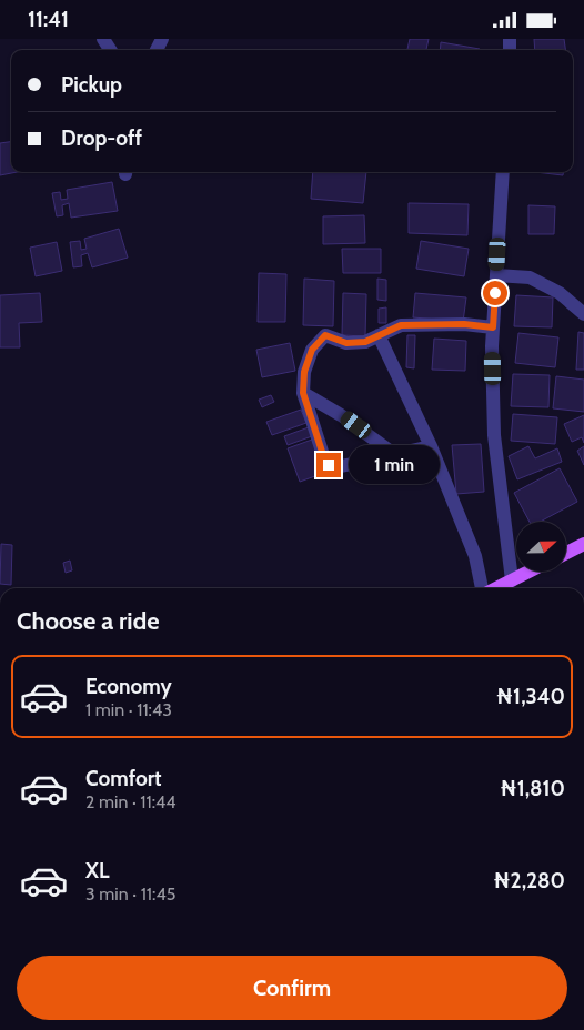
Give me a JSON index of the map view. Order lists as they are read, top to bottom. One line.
{"north":"right","page":{"status":"11:41","banner":["Pickup","Drop-off"],"bubble":"1 min","heading":"Choose a ride","list":[{"name":"Economy","note":"1 min · 11:43","value":"₦1,340"},{"name":"Comfort","note":"2 min · 11:44","value":"₦1,810"},{"name":"XL","note":"3 min · 11:45","value":"₦2,280"}],"buttons":"Confirm"}}
